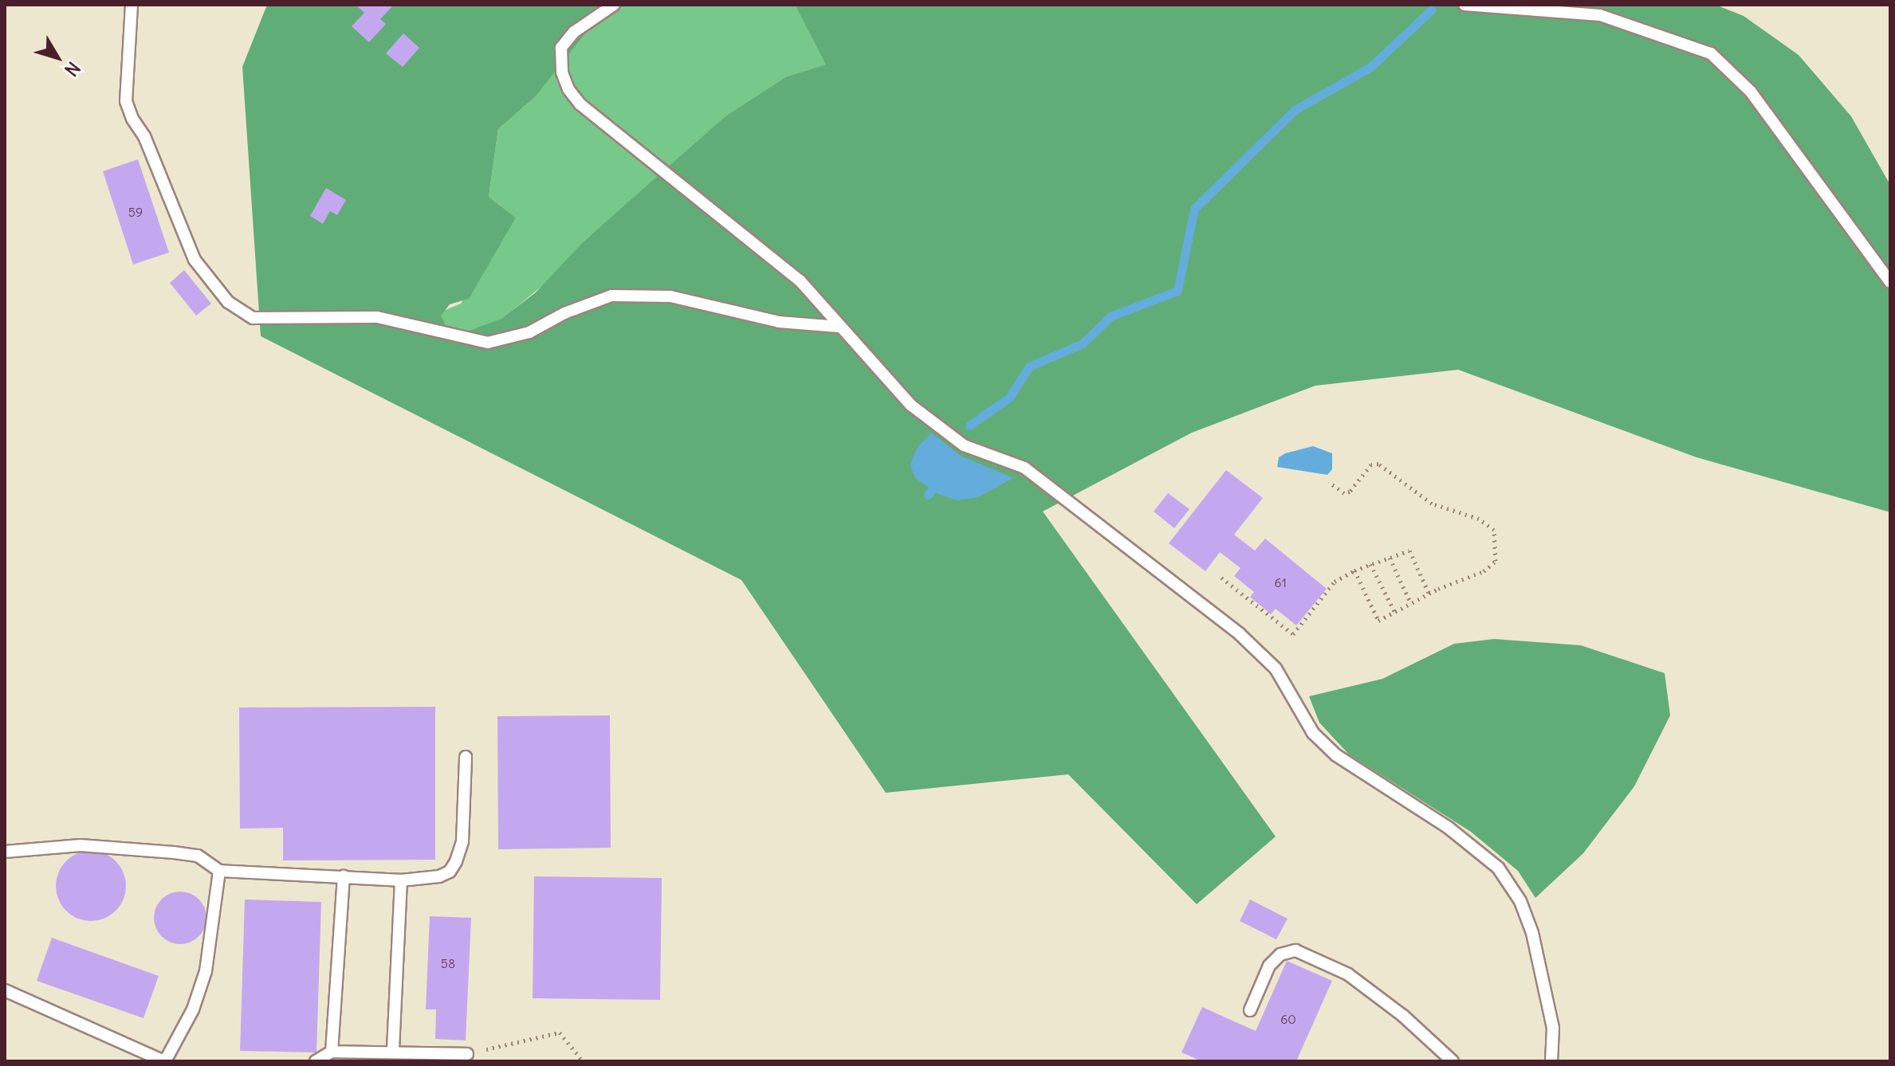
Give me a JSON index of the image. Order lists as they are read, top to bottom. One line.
{"house_numbers":["59","61","58","60"],"north":"bottom right"}
